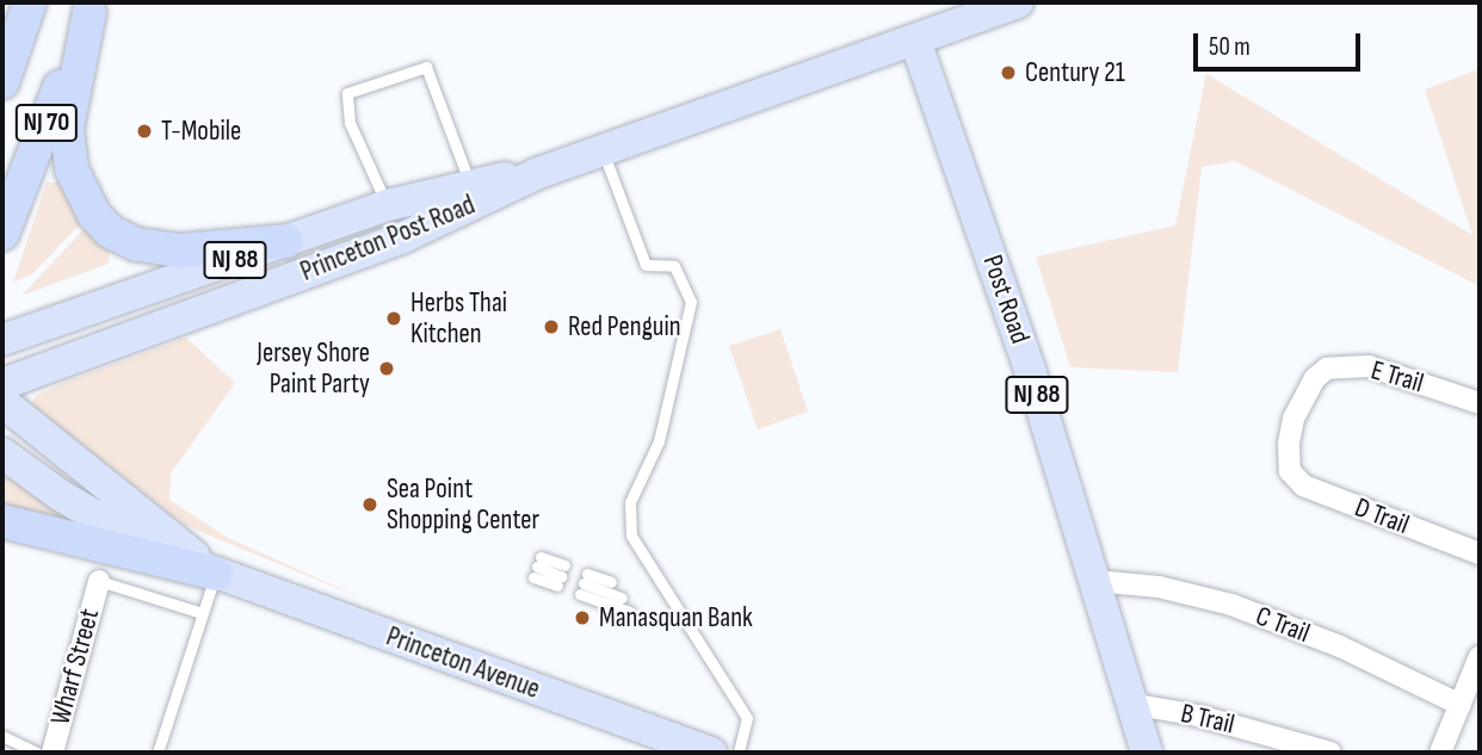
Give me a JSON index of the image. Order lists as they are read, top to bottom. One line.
{"streets":{"highway":["NJ 70"],"main road":["Princeton Post Road","NJ 88","Post Road","Princeton Avenue"],"street":["E Trail","D Trail","C Trail","Wharf Street","B Trail"]},"crossings":[["Princeton Post Road","Post Road"],["Post Road","C Trail"],["Post Road","B Trail"],["E Trail","D Trail"]],"places":["Century 21","T-Mobile","Herbs Thai Kitchen","Red Penguin","Jersey Shore Paint Party","Sea Point Shopping Center","Manasquan Bank"],"scale_bar":"50 m"}
